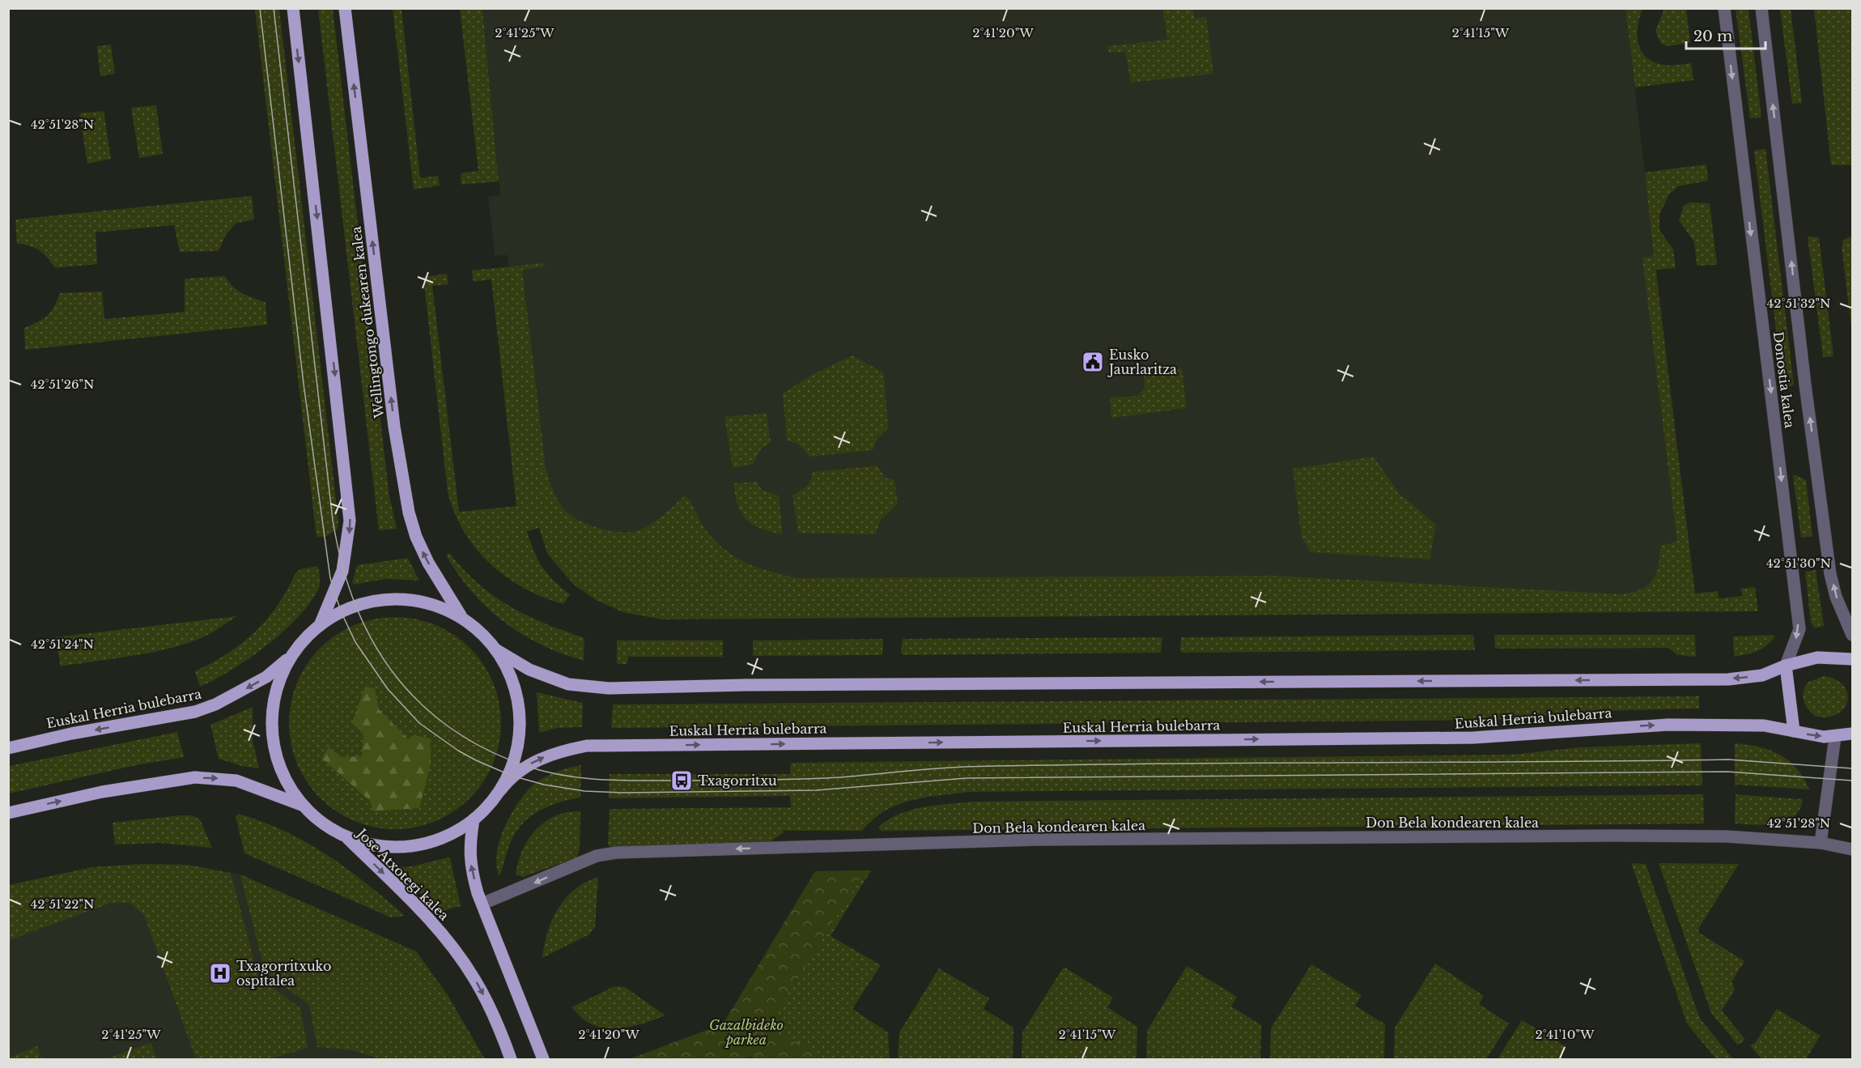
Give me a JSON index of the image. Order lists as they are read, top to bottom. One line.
{"streets":{"main road":["Wellingtongo dukearen kalea","Euskal Herria bulebarra","Jose Atxotegi kalea"],"street":["Donostia kalea","Don Bela kondearen kalea"]},"crossings":[["Euskal Herria bulebarra","Jose Atxotegi kalea"]],"one_way":["Don Bela kondearen kalea"],"parks":["Gazalbideko parkea"],"places":{"public building":["Eusko Jaurlaritza"],"bus stop":["Txagorritxu"],"hospital":["Txagorritxuko ospitalea"]},"scale_bar":"20 m","coordinates":["2°41'25\"W","2°41'20\"W","2°41'15\"W","42°51'28\"N","42°51'32\"N","42°51'26\"N","42°51'30\"N","42°51'24\"N","42°51'22\"N","2°41'10\"W"]}
